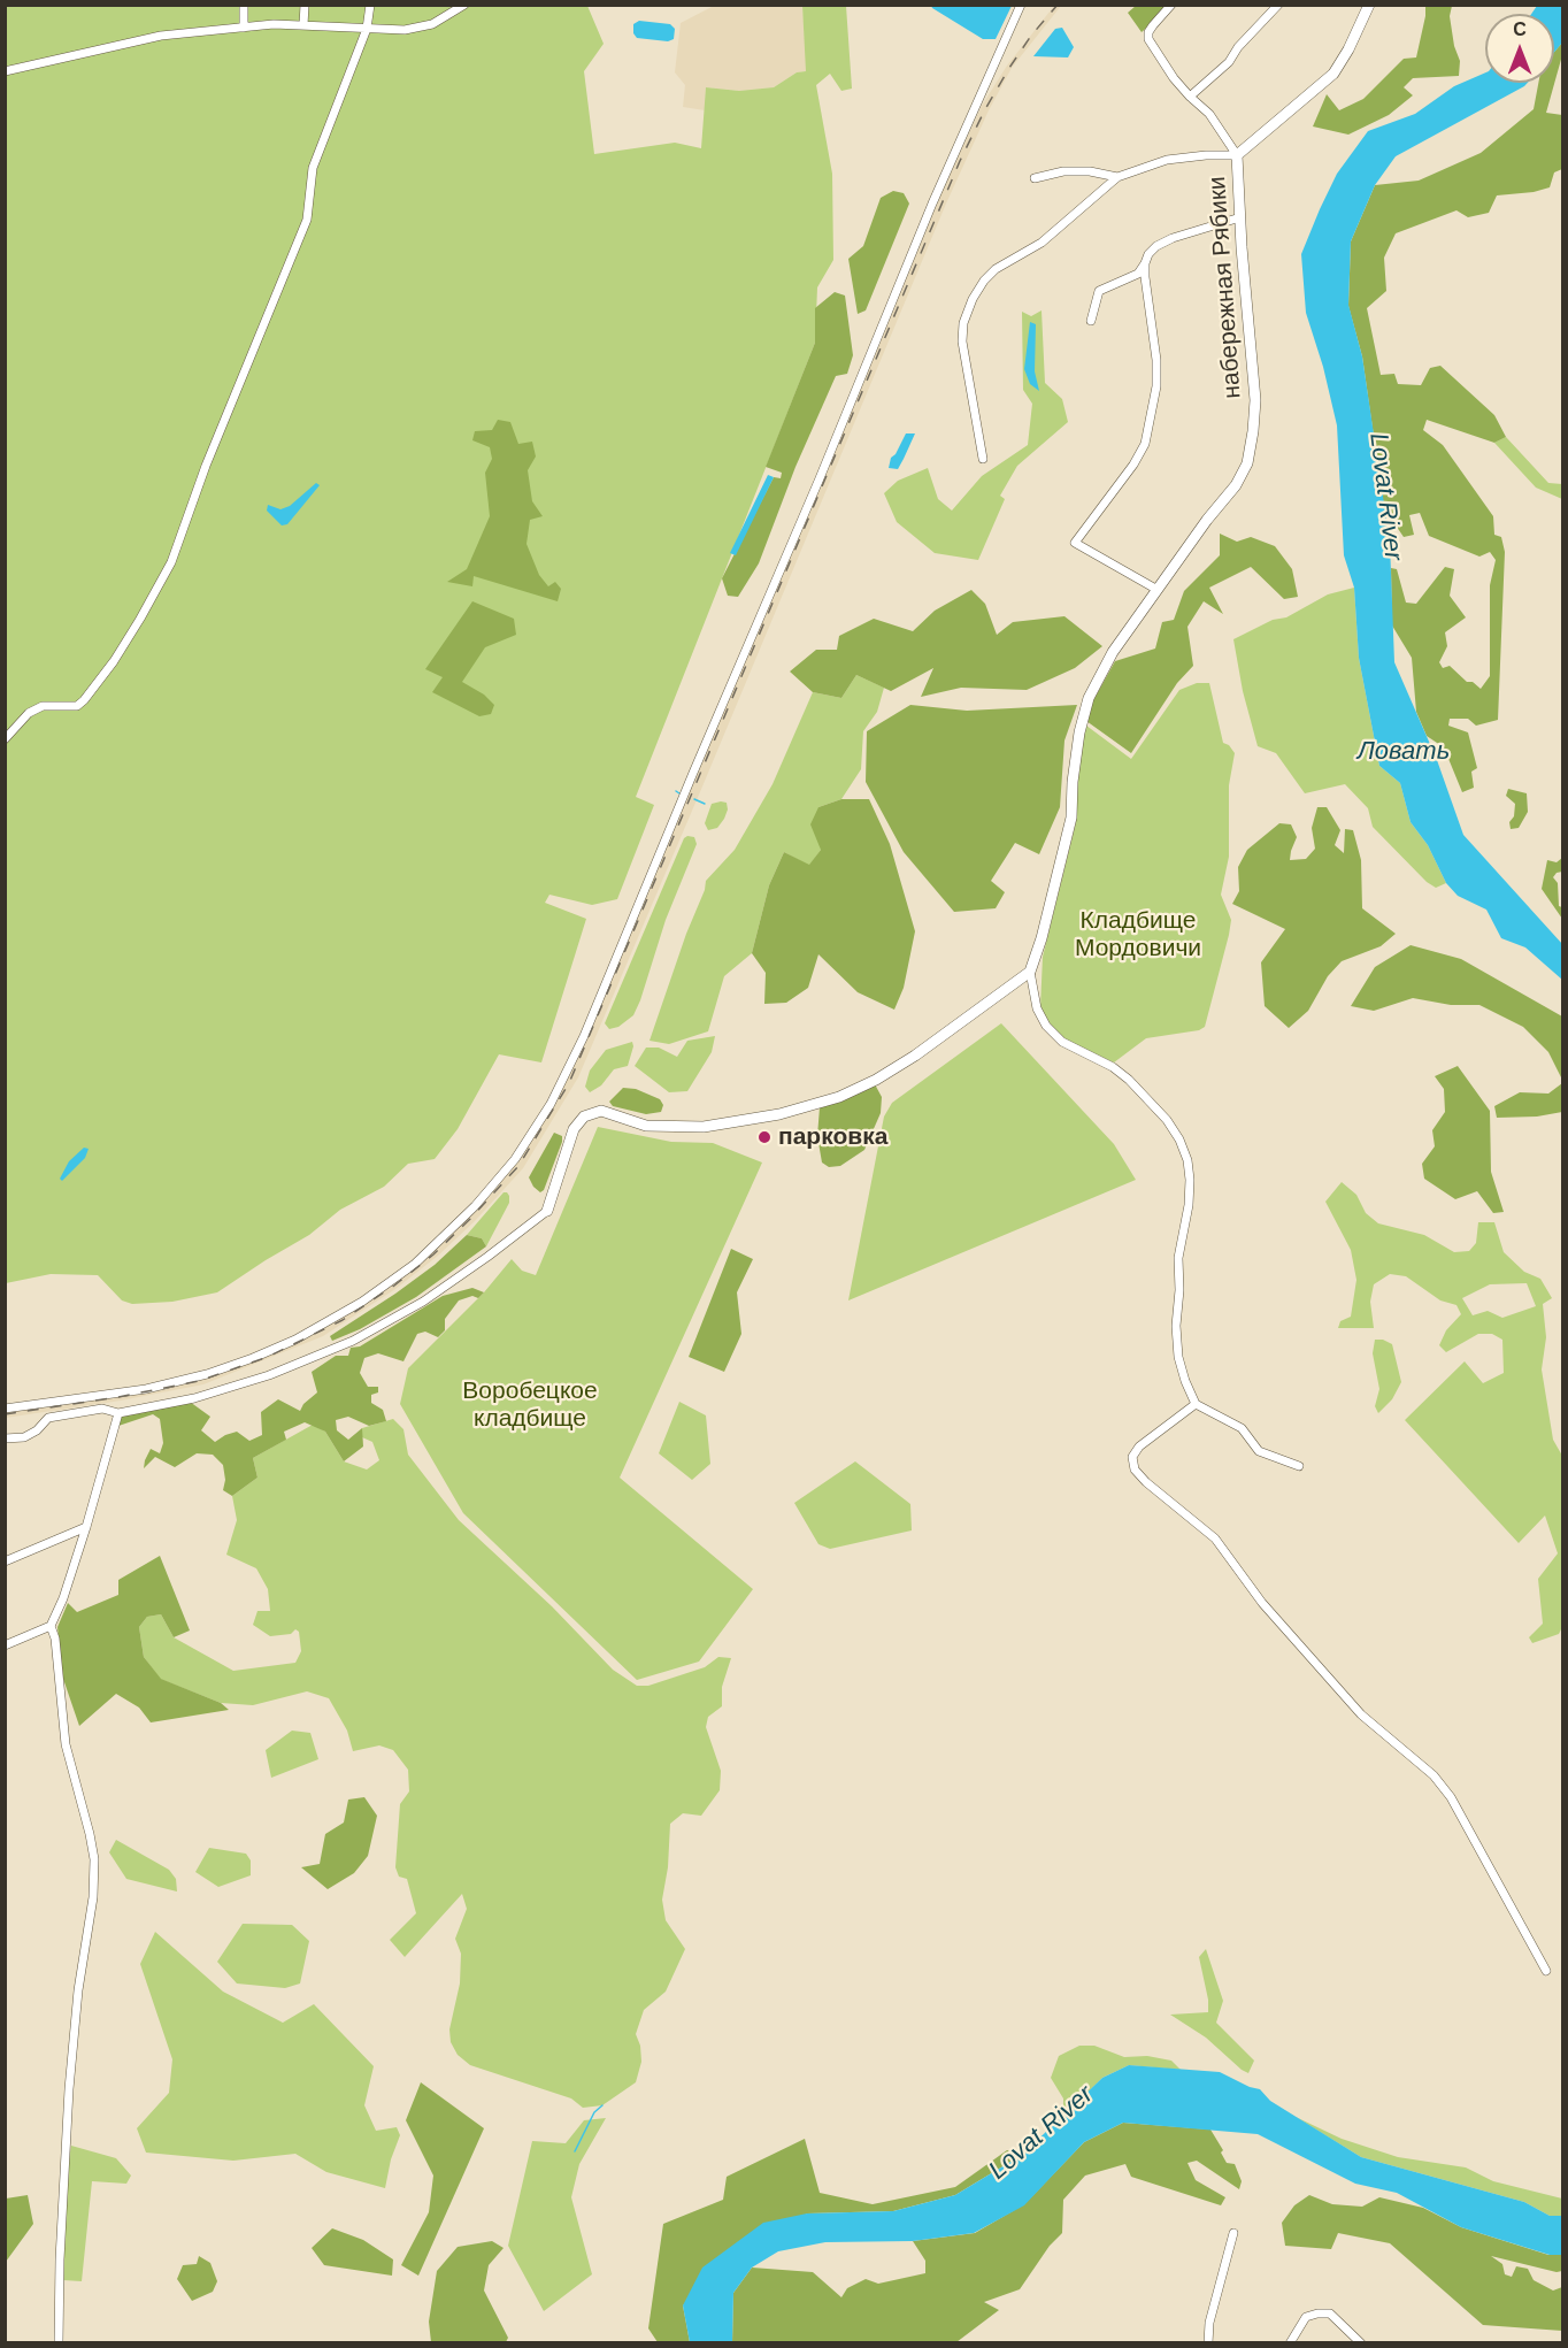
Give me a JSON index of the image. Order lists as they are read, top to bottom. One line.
{"streets":{"street":["набережная Рябики"]},"water":["Lovat River","Ловать"],"parks":["Кладбище Мордовичи","Воробецкое кладбище"],"places":["парковка"],"north":"top"}
